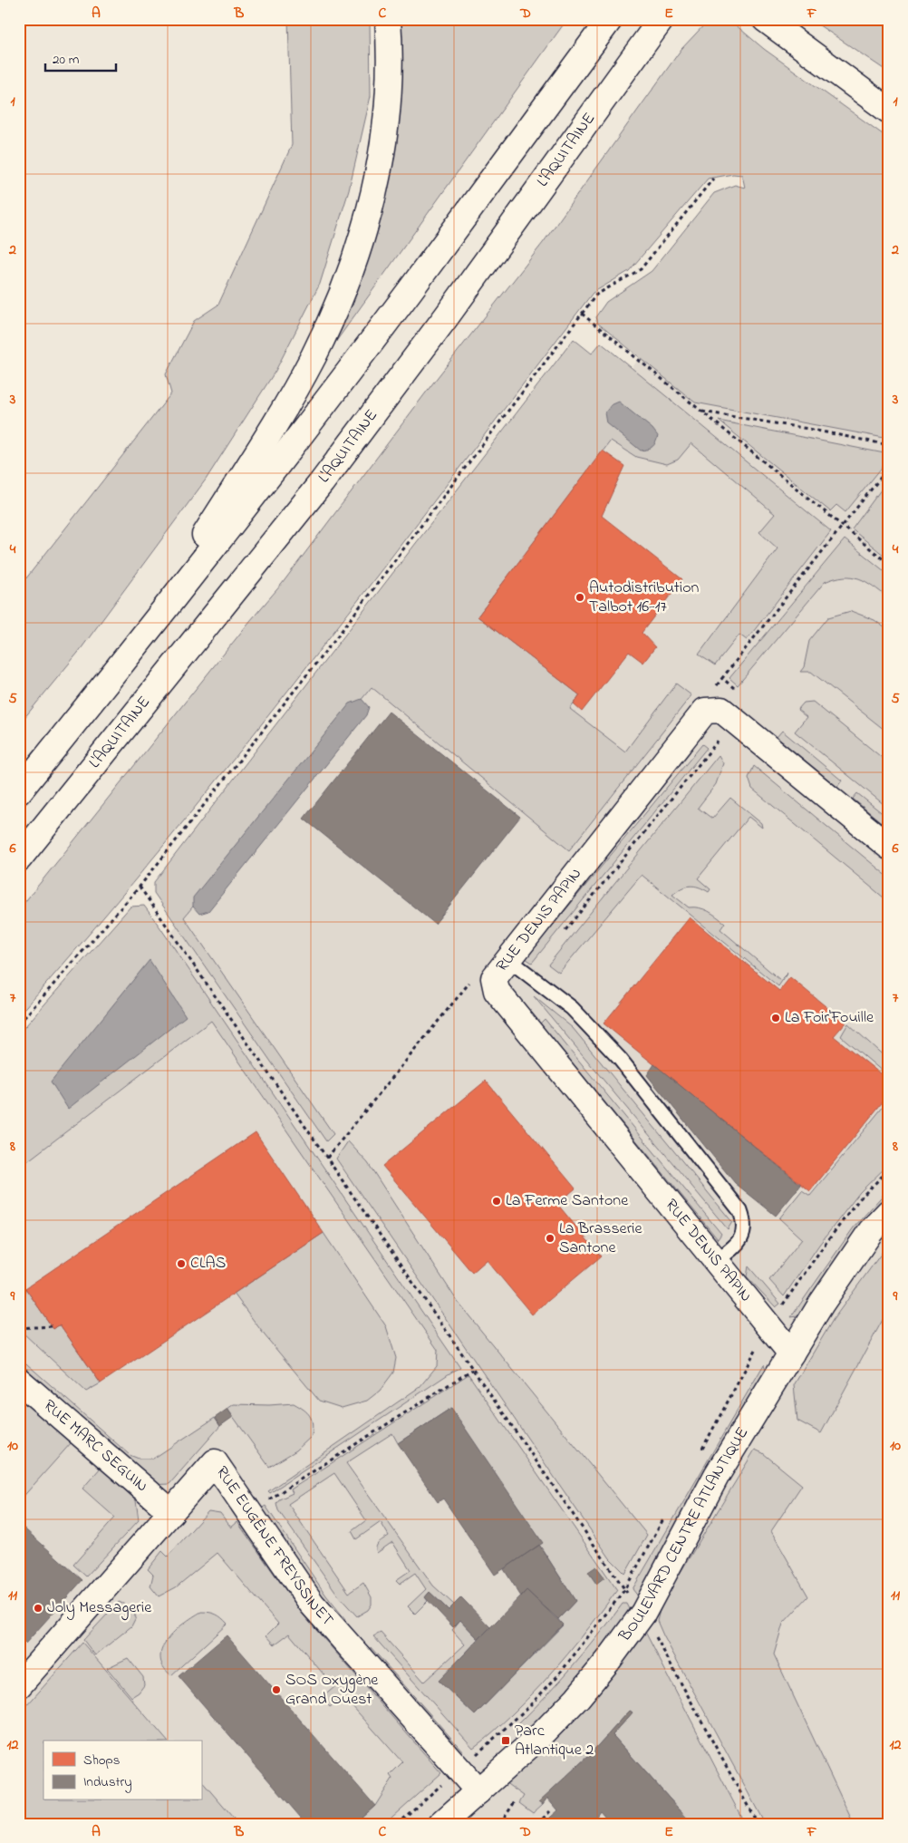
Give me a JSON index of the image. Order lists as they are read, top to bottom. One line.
{"streets":{"main road":["L'AQUITAINE","RUE DENIS PAPIN","RUE MARC SEGUIN","BOULEVARD CENTRE ATLANTIQUE","RUE EUGÈNE FREYSSINET"]},"crossings":[["RUE DENIS PAPIN","BOULEVARD CENTRE ATLANTIQUE"],["RUE MARC SEGUIN","RUE EUGÈNE FREYSSINET"],["BOULEVARD CENTRE ATLANTIQUE","RUE EUGÈNE FREYSSINET"]],"places":{"other":["Autodistribution Talbot 16-17","La Foir'Fouille","La Ferme Santone","La Brasserie Santone","CLAS","Joly Messagerie","SOS Oxygène Grand Ouest"],"transit":["Parc Atlantique 2"]},"legend":["Shops","Industry"],"scale_bar":"20 m","grid":{"columns":["A","B","C","D","E","F"],"rows":["1","2","3","4","5","6","7","8","9","10","11","12"]}}
